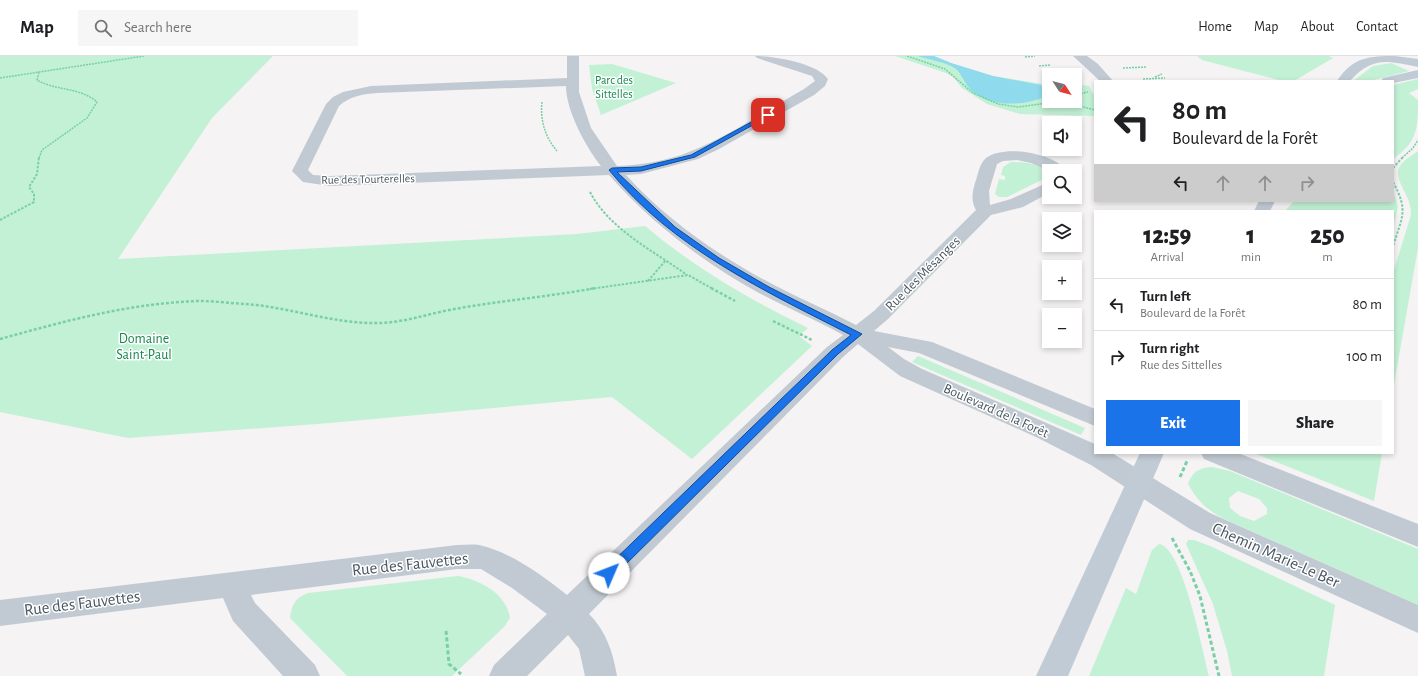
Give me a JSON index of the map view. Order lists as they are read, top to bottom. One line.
{"streets":{"street":["Rue des Tourterelles","Rue des Mésanges","Boulevard de la Forêt","Chemin Marie-Le Ber","Rue des Fauvettes"]},"crossings":[["Rue des Tourterelles","Boulevard de la Forêt"],["Rue des Mésanges","Boulevard de la Forêt"],["Rue des Mésanges","Rue des Fauvettes"],["Boulevard de la Forêt","Chemin Marie-Le Ber"]],"parks":["Parc des Sittelles","Domaine Saint-Paul"],"north":"bottom right","page":{"header":"Map","search":"Search here","nav":["Home","Map","About","Contact"],"map_buttons":["+","−"],"turn":["80 m","Boulevard de la Forêt"],"eta":["12:59","Arrival","1","min","250","m"],"list":[{"name":"Turn left","note":"Boulevard de la Forêt","value":"80 m"},{"name":"Turn right","note":"Rue des Sittelles","value":"100 m"}],"buttons":["Exit","Share"]}}
